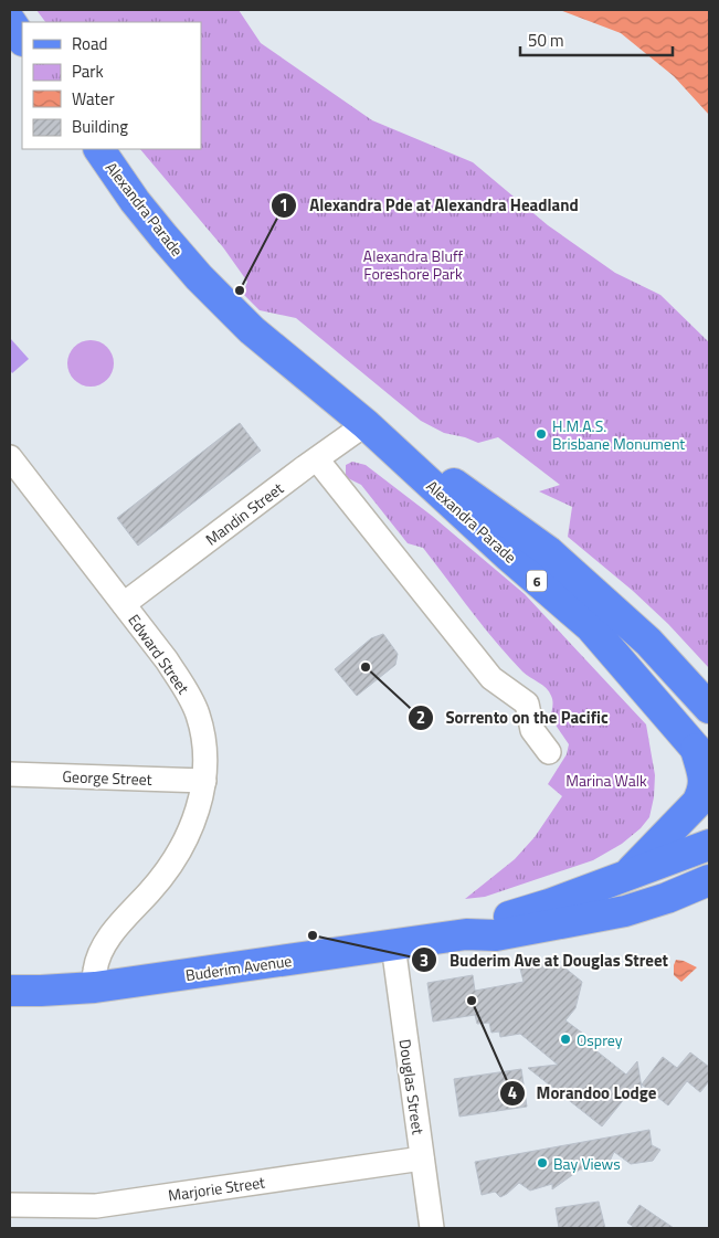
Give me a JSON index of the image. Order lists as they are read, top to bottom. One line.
{"streets":{"main road":["Alexandra Parade","6","Buderim Avenue"],"street":["Mandin Street","Edward Street","George Street","Douglas Street","Marjorie Street"]},"crossings":[["Alexandra Parade","Mandin Street"],["Mandin Street","Edward Street"],["Edward Street","George Street"],["Edward Street","Buderim Avenue"],["Buderim Avenue","Douglas Street"],["Douglas Street","Marjorie Street"]],"parks":["Alexandra Bluff Foreshore Park","Marina Walk"],"places":["Alexandra Pde at Alexandra Headland","H.M.A.S. Brisbane Monument","Sorrento on the Pacific","Buderim Ave at Douglas Street","Morandoo Lodge","Osprey","Bay Views"],"legend":["Road","Park","Water","Building"],"scale_bar":"50 m"}
